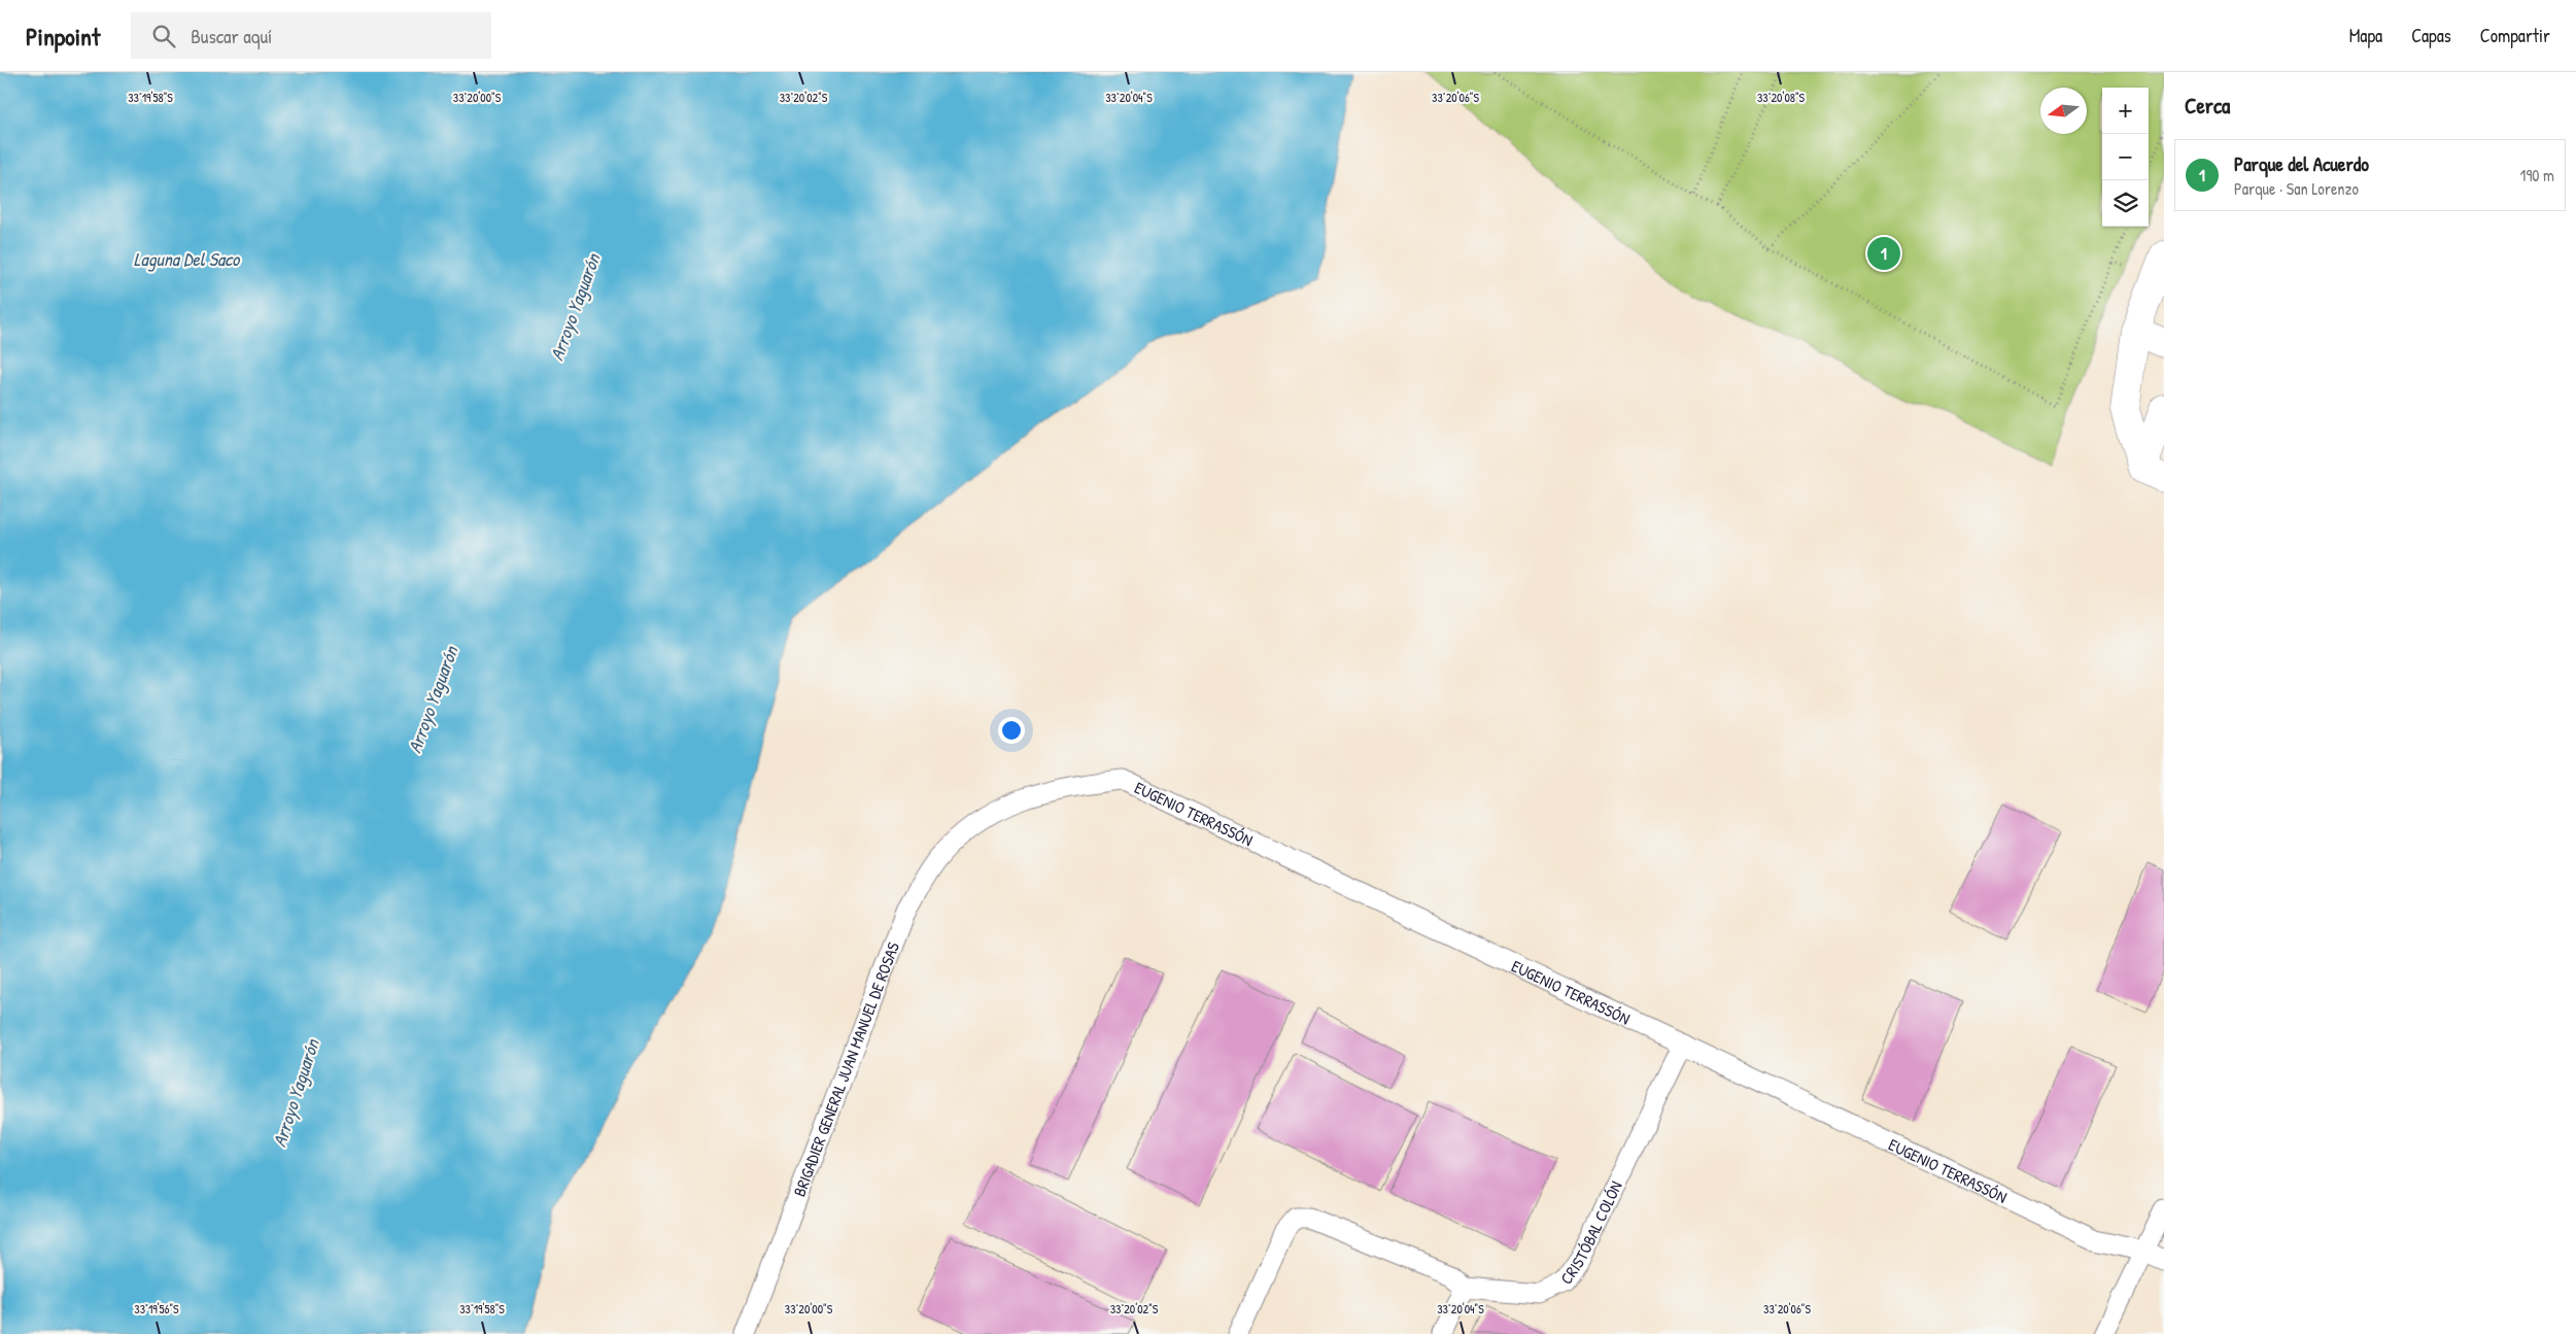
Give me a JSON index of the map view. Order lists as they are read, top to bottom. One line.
{"streets":{"lane":["EUGENIO TERRASSÓN","BRIGADIER GENERAL JUAN MANUEL DE ROSAS","CRISTÓBAL COLÓN"]},"crossings":[["EUGENIO TERRASSÓN","BRIGADIER GENERAL JUAN MANUEL DE ROSAS"],["EUGENIO TERRASSÓN","CRISTÓBAL COLÓN"]],"water":["Laguna Del Saco","Arroyo Yaguarón"],"north":"left","page":{"header":"Pinpoint","search":"Buscar aquí","nav":["Mapa","Capas","Compartir"],"heading":"Cerca","map_buttons":["+","−"],"list":[{"mark":"1","name":"Parque del Acuerdo","note":"Parque · San Lorenzo","value":"190 m"}],"pins":"1"},"coordinates":["33°19'58\"S","33°20'00\"S","33°20'02\"S","33°20'04\"S","33°20'06\"S","33°20'08\"S","33°19'56\"S"]}
